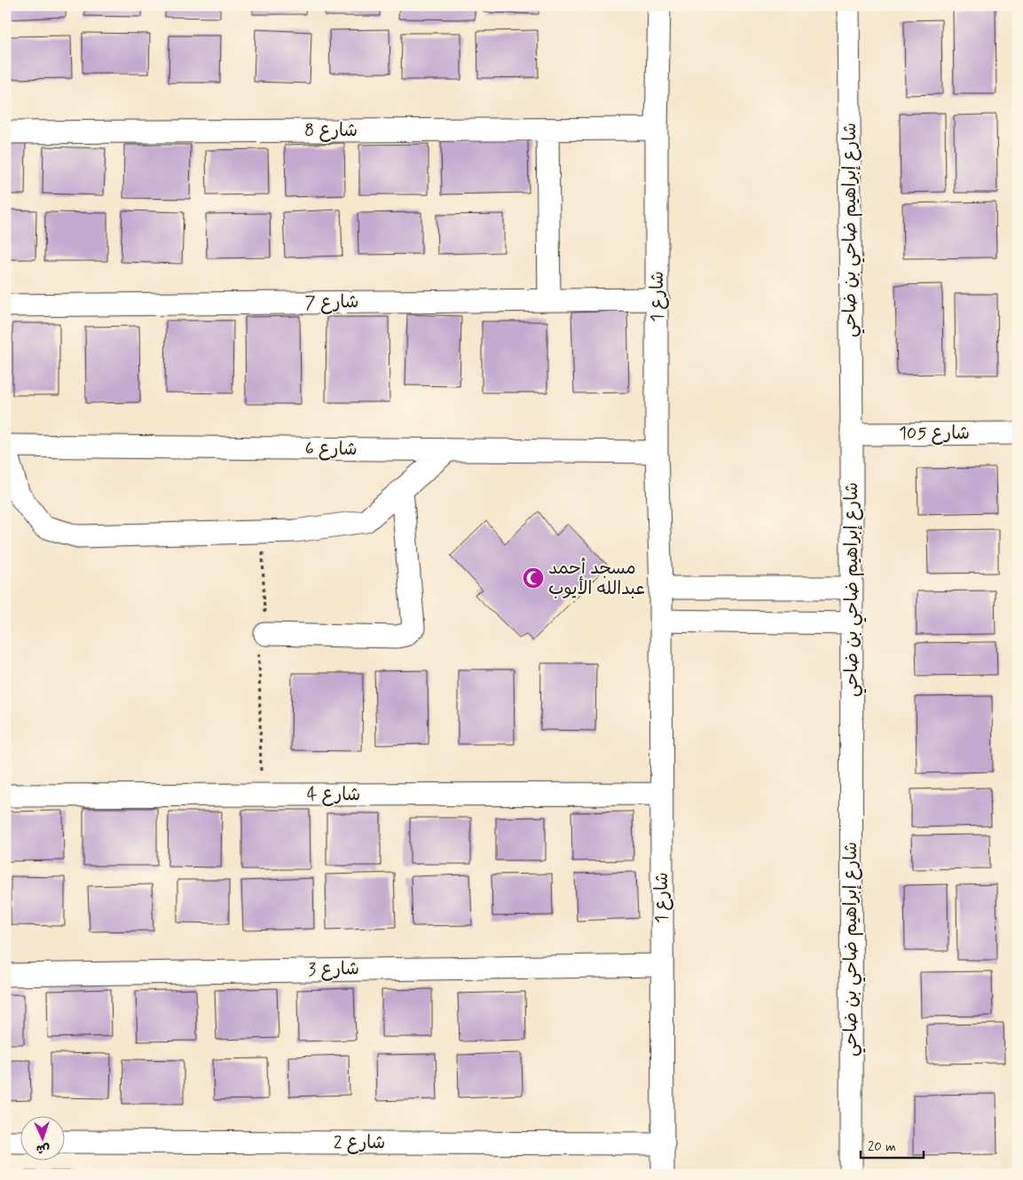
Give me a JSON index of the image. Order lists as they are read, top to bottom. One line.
{"streets":{"street":["شارع 8","شارع إبراهيم ضاحي بن ضاحي","شارع 1","شارع 7","شارع 105","شارع 6","شارع 4","شارع 3","شارع 2"]},"crossings":[["شارع 8","شارع 1"],["شارع إبراهيم ضاحي بن ضاحي","شارع 105"],["شارع 1","شارع 7"],["شارع 1","شارع 6"],["شارع 1","شارع 4"],["شارع 1","شارع 3"],["شارع 1","شارع 2"]],"places":{"mosque":["مسجد أحمد عبدالله الأيوب"]},"scale_bar":"20 m","north":"bottom"}
